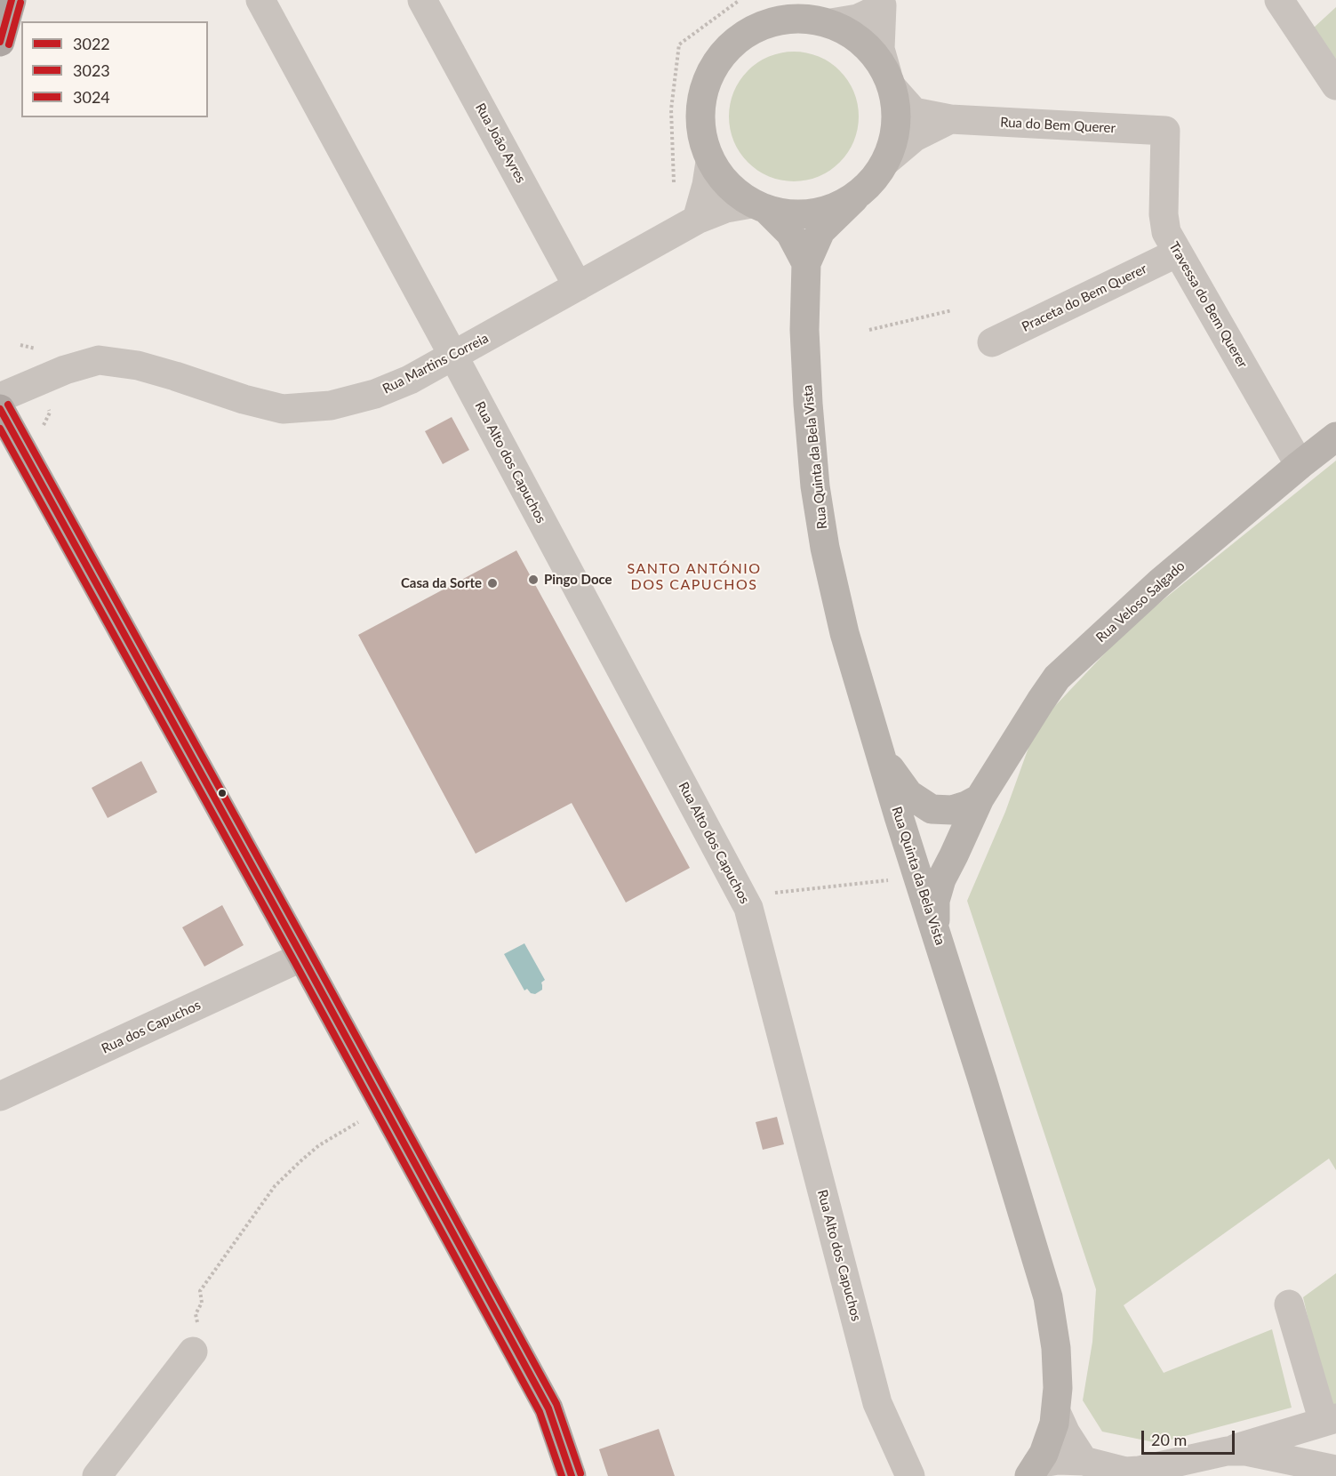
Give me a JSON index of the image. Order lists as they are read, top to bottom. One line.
{"streets":{"street":["Rua do Bem Querer","Rua João Ayres","Praceta do Bem Querer","Travessa do Bem Querer","Rua Martins Correia","Rua Quinta da Bela Vista","Rua Alto dos Capuchos","Rua Veloso Salgado","Rua dos Capuchos"]},"crossings":[["Rua do Bem Querer","Travessa do Bem Querer"],["Rua João Ayres","Rua Martins Correia"],["Praceta do Bem Querer","Travessa do Bem Querer"],["Travessa do Bem Querer","Rua Veloso Salgado"],["Rua Martins Correia","Rua Alto dos Capuchos"],["Rua Quinta da Bela Vista","Rua Veloso Salgado"]],"districts":["SANTO ANTÓNIO DOS CAPUCHOS"],"places":["Pingo Doce","Casa da Sorte"],"lines":["transit line 3022","transit line 3023","transit line 3024"],"legend":["3022","3023","3024"],"scale_bar":"20 m"}
